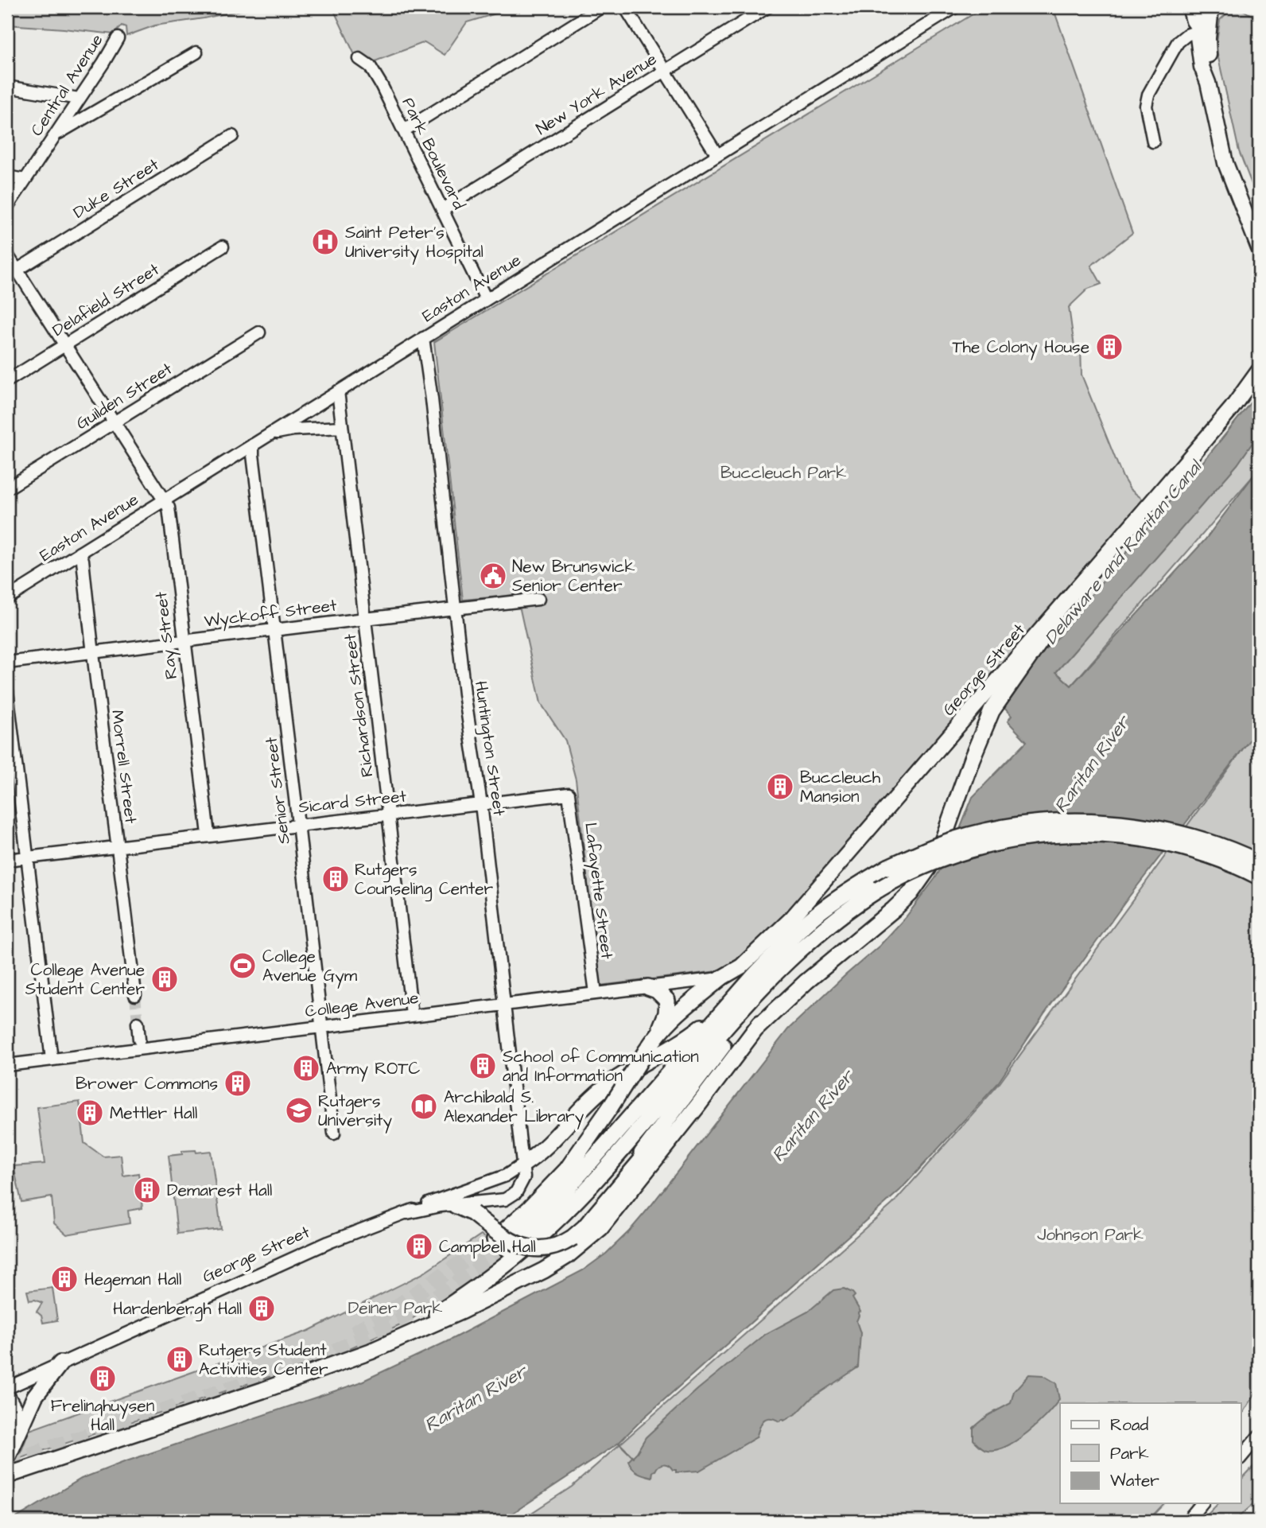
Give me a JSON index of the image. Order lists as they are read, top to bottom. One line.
{"streets":{"main road":["George Street"],"street":["Central Avenue","New York Avenue","Park Boulevard","Duke Street","Easton Avenue","Delafield Street","Guilden Street","Wyckoff Street","Ray Street","Richardson Street","Huntington Street","Morrell Street","Senior Street","Sicard Street","Lafayette Street","College Avenue"]},"crossings":[["New York Avenue","Park Boulevard"],["Park Boulevard","Easton Avenue"],["Duke Street","Ray Street"],["Easton Avenue","Ray Street"],["Easton Avenue","Richardson Street"],["Easton Avenue","Huntington Street"],["Easton Avenue","Morrell Street"],["Easton Avenue","Senior Street"],["Delafield Street","Ray Street"],["Guilden Street","Ray Street"],["Wyckoff Street","Ray Street"],["Wyckoff Street","Richardson Street"],["Wyckoff Street","Huntington Street"],["Wyckoff Street","Morrell Street"],["Wyckoff Street","Senior Street"],["Ray Street","Sicard Street"],["George Street","Huntington Street"],["George Street","College Avenue"],["Richardson Street","Sicard Street"],["Richardson Street","College Avenue"],["Huntington Street","Sicard Street"],["Huntington Street","College Avenue"],["Morrell Street","Sicard Street"],["Senior Street","Sicard Street"],["Senior Street","College Avenue"],["Sicard Street","Lafayette Street"],["Lafayette Street","College Avenue"]],"water":["Delaware and Raritan Canal","Raritan River"],"parks":["Buccleuch Park","Johnson Park","Deiner Park"],"places":{"hospital":["Saint Peter's University Hospital"],"building":["The Colony House","Buccleuch Mansion","Rutgers Counseling Center","College Avenue Student Center","School of Communication and Information","Army ROTC","Brower Commons","Mettler Hall","Demarest Hall","Campbell Hall","Hegeman Hall","Hardenbergh Hall","Rutgers Student Activities Center","Frelinghuysen Hall"],"public building":["New Brunswick Senior Center"],"sports":["College Avenue Gym"],"library":["Archibald S. Alexander Library"],"school or university":["Rutgers University"]},"legend":["Road","Park","Water"]}
